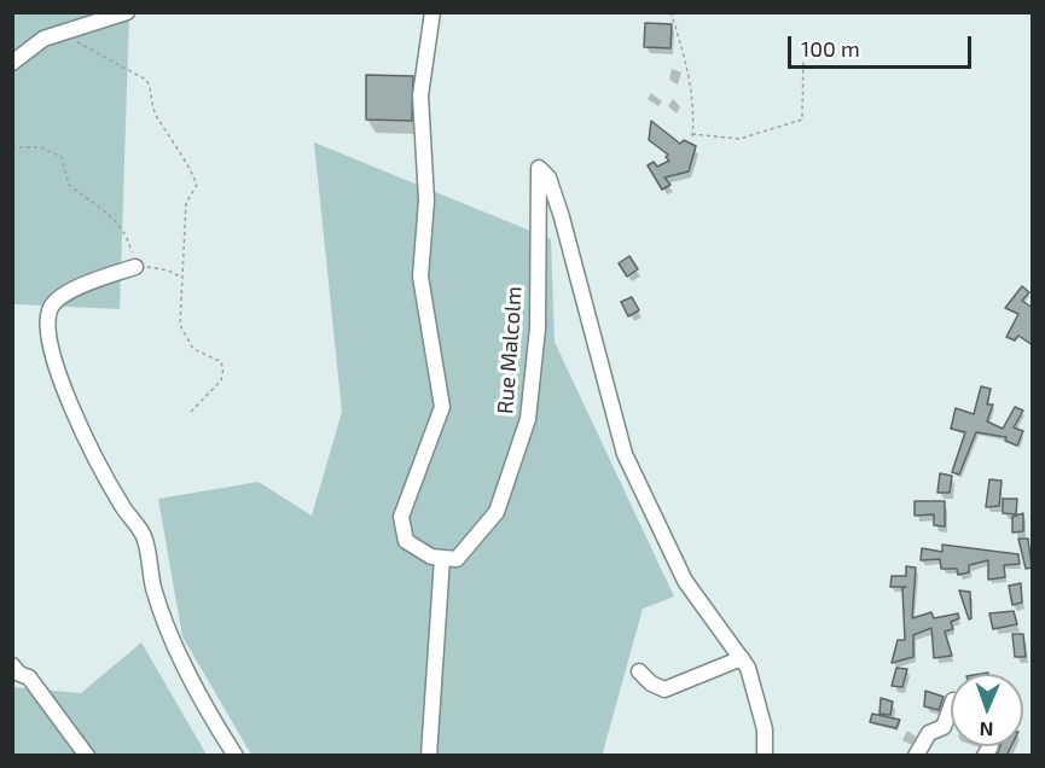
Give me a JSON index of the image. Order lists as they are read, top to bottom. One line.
{"streets":{"street":["Rue Malcolm"]},"scale_bar":"100 m","north":"bottom"}
